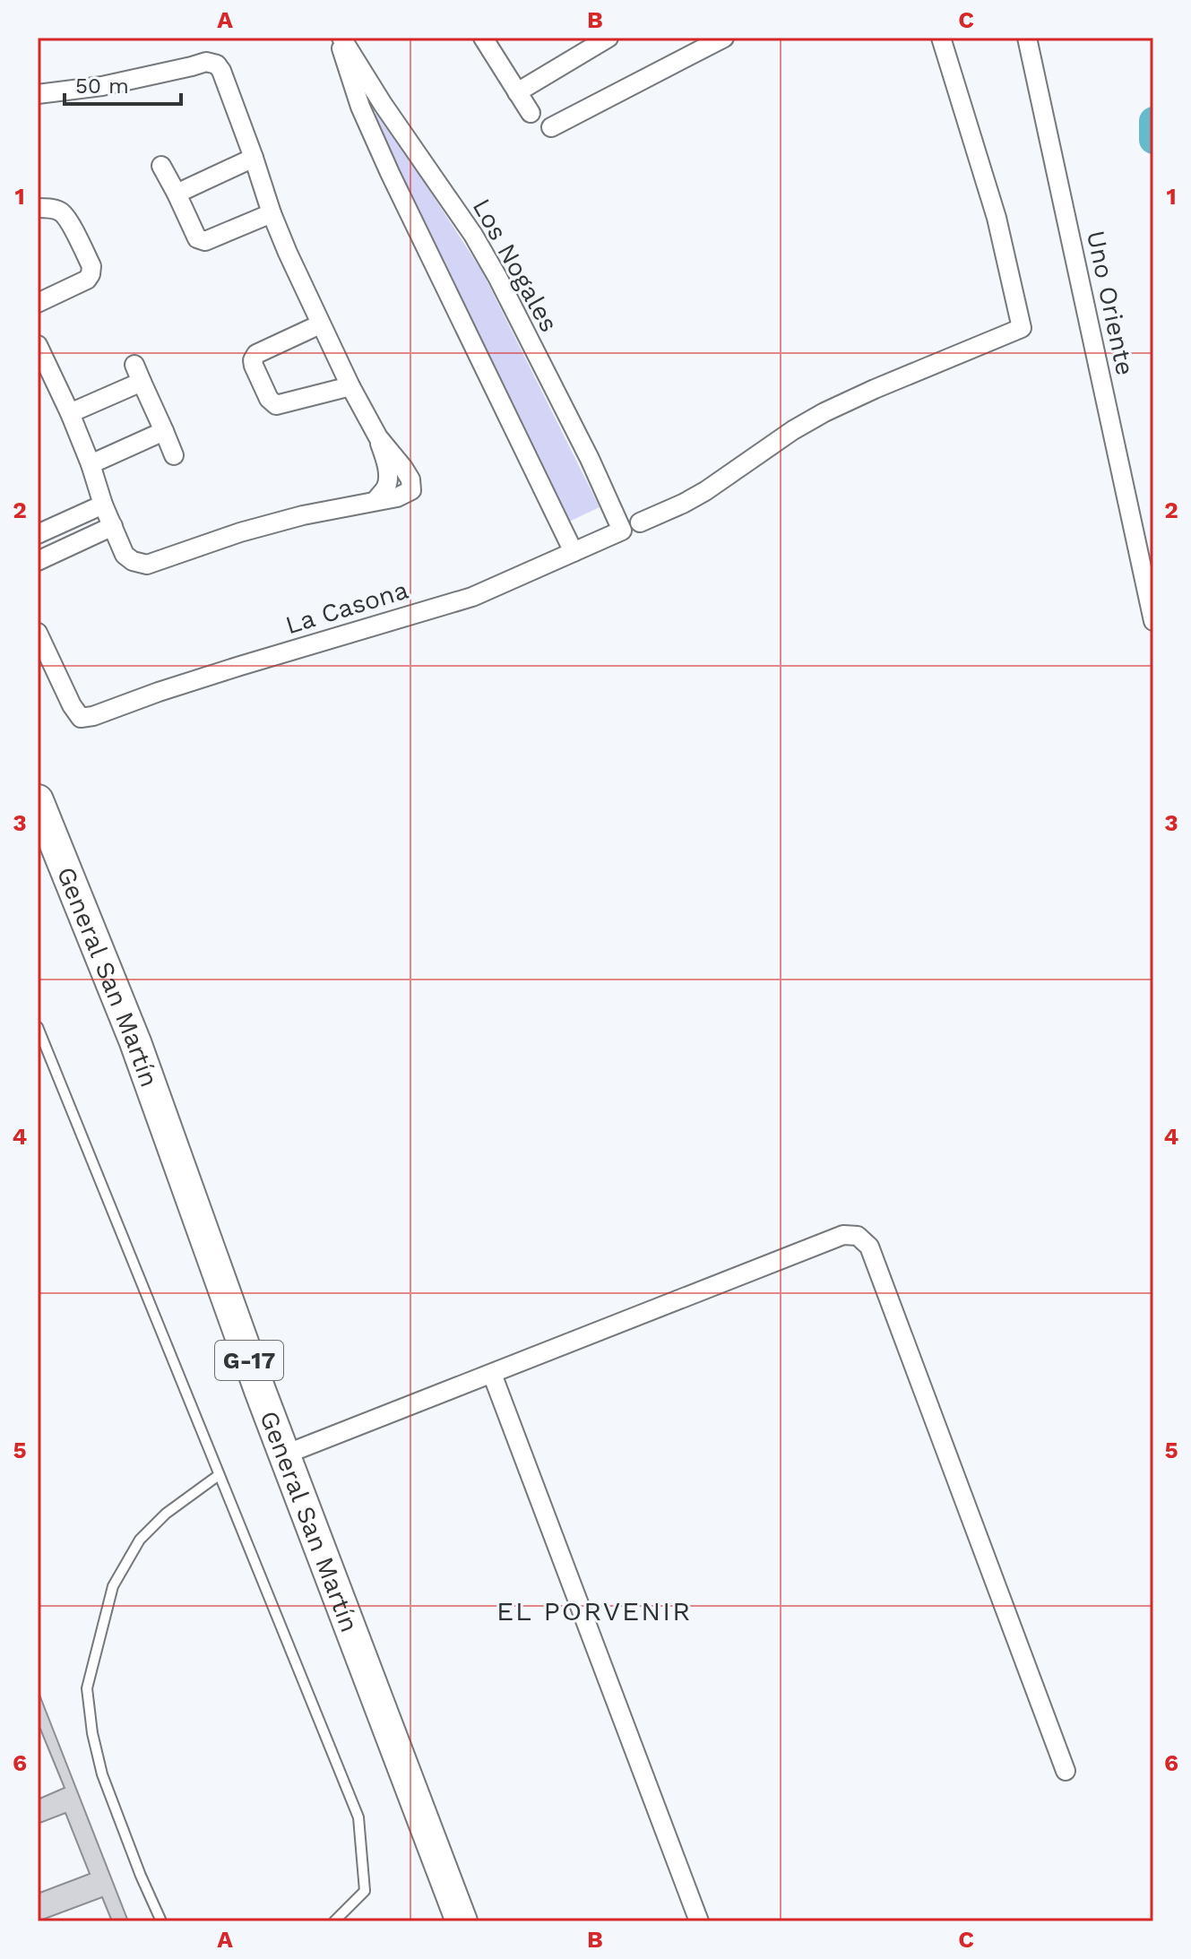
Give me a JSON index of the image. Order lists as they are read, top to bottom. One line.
{"streets":{"main road":["General San Martín","G-17"],"street":["Los Nogales","Uno Oriente","La Casona"]},"crossings":[["Los Nogales","La Casona"]],"districts":["EL PORVENIR"],"scale_bar":"50 m","grid":{"columns":["A","B","C"],"rows":["1","2","3","4","5","6"]}}
